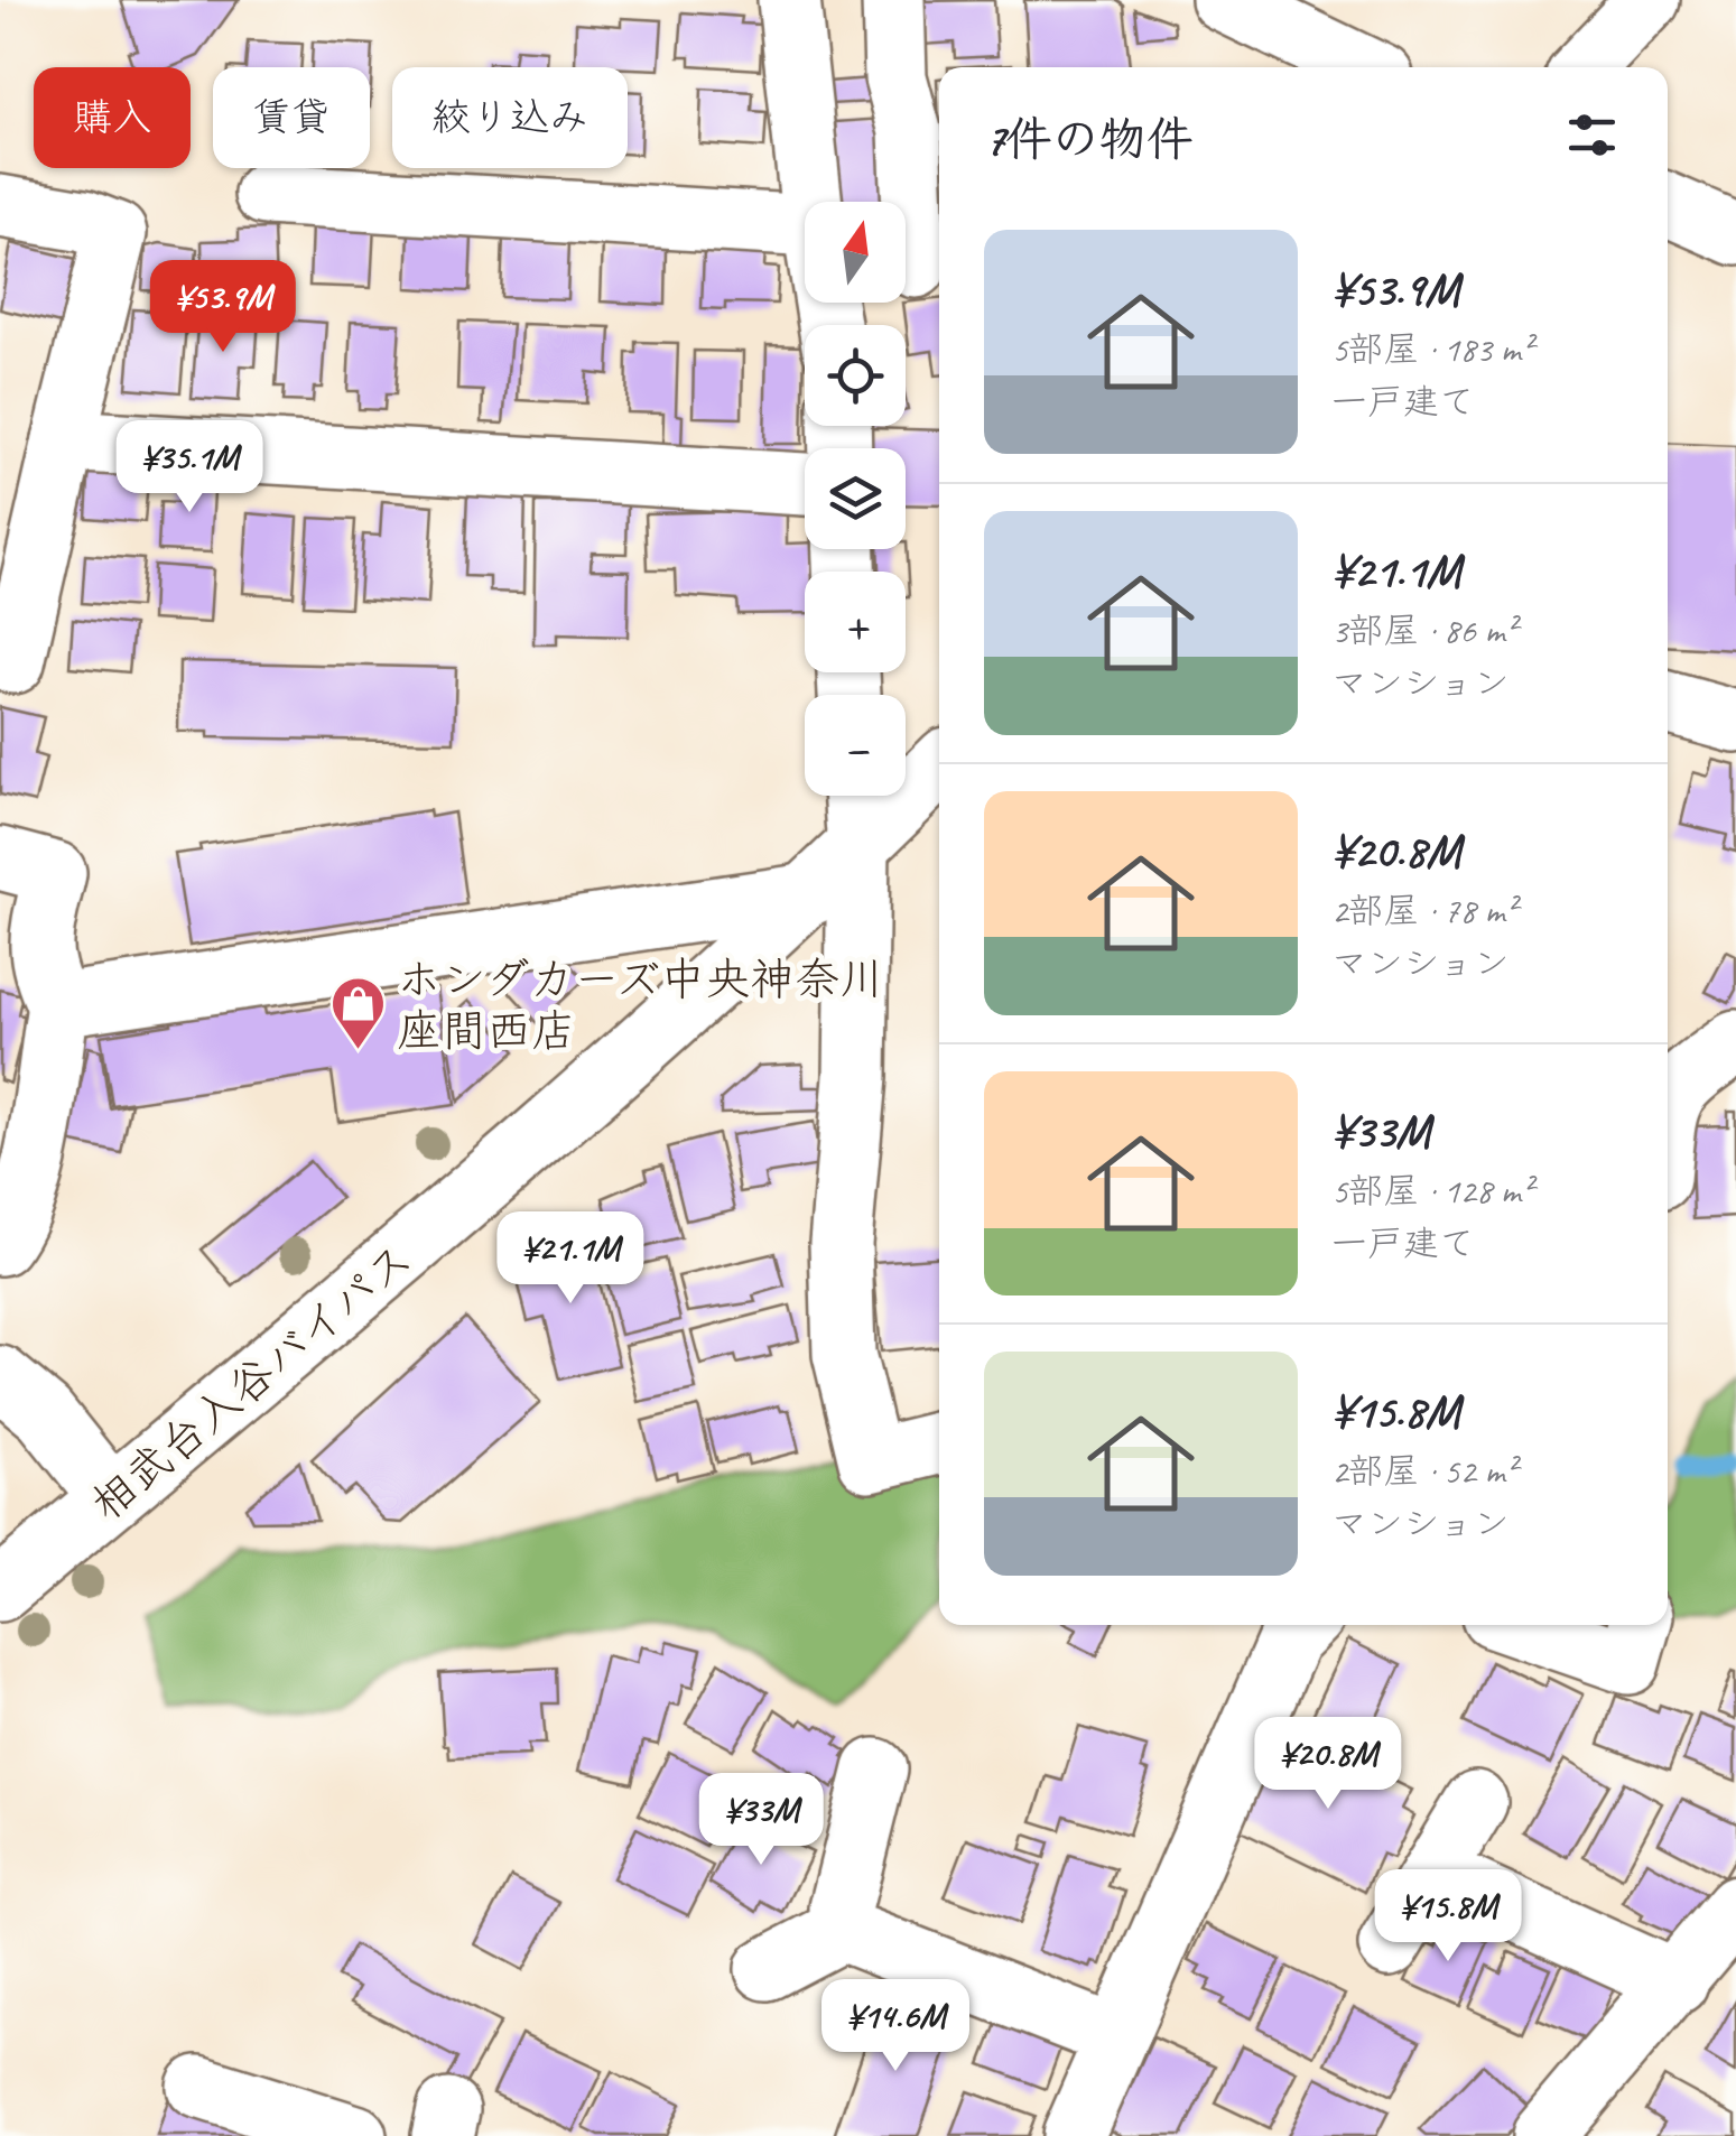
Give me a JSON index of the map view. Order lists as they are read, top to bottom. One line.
{"streets":{"street":["相武台入谷バイパス"]},"places":{"shop":["ホンダカーズ中央神奈川 座間西店"]},"north":"top","page":{"chip":["購入","賃貸","絞り込み"],"heading":"7件の物件","map_buttons":["+","−"],"list":[{"name":"¥53.9M","note":"5部屋 · 183 m² · 一戸建て"},{"name":"¥21.1M","note":"3部屋 · 86 m² · マンション"},{"name":"¥20.8M","note":"2部屋 · 78 m² · マンション"},{"name":"¥33M","note":"5部屋 · 128 m² · 一戸建て"},{"name":"¥15.8M","note":"2部屋 · 52 m² · マンション"}],"price":["¥53.9M","¥35.1M","¥21.1M","¥20.8M","¥33M","¥15.8M","¥14.6M"]}}
